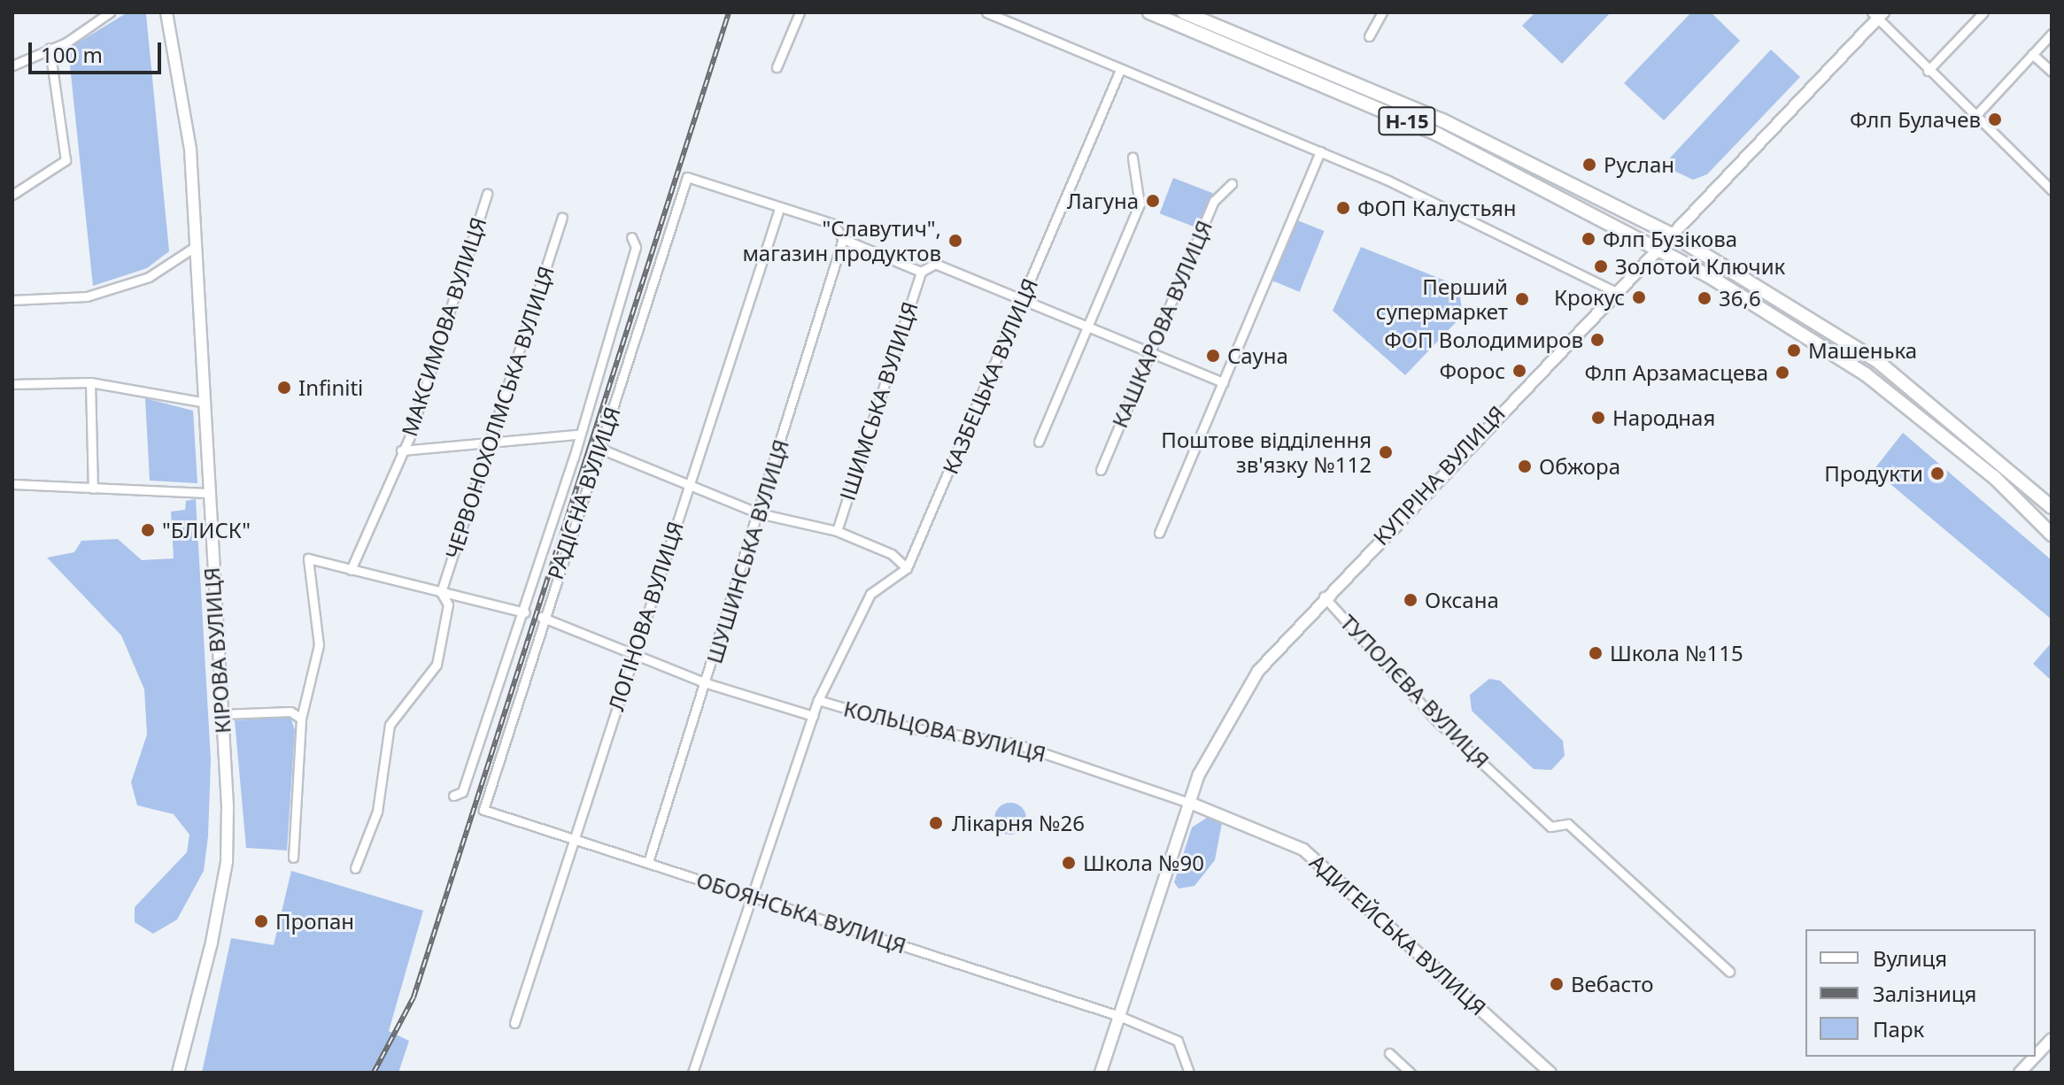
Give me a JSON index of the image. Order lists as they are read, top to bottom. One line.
{"streets":{"main road":["Н-15","КУПРІНА ВУЛИЦЯ","КІРОВА ВУЛИЦЯ","АДИГЕЙСЬКА ВУЛИЦЯ"],"street":["КАШКАРОВА ВУЛИЦЯ","МАКСИМОВА ВУЛИЦЯ","КАЗБЕЦЬКА ВУЛИЦЯ","ІШИМСЬКА ВУЛИЦЯ","ЧЕРВОНОХОЛМСЬКА ВУЛИЦЯ","РАДІСНА ВУЛИЦЯ","ШУШИНСЬКА ВУЛИЦЯ","ЛОГІНОВА ВУЛИЦЯ","ТУПОЛЄВА ВУЛИЦЯ","КОЛЬЦОВА ВУЛИЦЯ","ОБОЯНСЬКА ВУЛИЦЯ"]},"crossings":[["Н-15","КУПРІНА ВУЛИЦЯ"],["КУПРІНА ВУЛИЦЯ","ТУПОЛЄВА ВУЛИЦЯ"],["КУПРІНА ВУЛИЦЯ","КОЛЬЦОВА ВУЛИЦЯ"],["КУПРІНА ВУЛИЦЯ","ОБОЯНСЬКА ВУЛИЦЯ"],["КУПРІНА ВУЛИЦЯ","АДИГЕЙСЬКА ВУЛИЦЯ"],["РАДІСНА ВУЛИЦЯ","ЛОГІНОВА ВУЛИЦЯ"],["РАДІСНА ВУЛИЦЯ","ОБОЯНСЬКА ВУЛИЦЯ"],["ШУШИНСЬКА ВУЛИЦЯ","ОБОЯНСЬКА ВУЛИЦЯ"],["ЛОГІНОВА ВУЛИЦЯ","ОБОЯНСЬКА ВУЛИЦЯ"],["КОЛЬЦОВА ВУЛИЦЯ","АДИГЕЙСЬКА ВУЛИЦЯ"]],"places":["Флп Булачев","Руслан","Лагуна","ФОП Калустьян","Флп Бузікова","\"Славутич\", магазин продуктов","Золотой Ключик","Крокус","36,6","Перший супермаркет","ФОП Володимиров","Машенька","Сауна","Форос","Флп Арзамасцева","Infiniti","Народная","Поштове відділення зв'язку №112","Обжора","Продукти","\"БЛИСК\"","Оксана","Школа №115","Лікарня №26","Школа №90","Пропан","Вебасто"],"legend":["Вулиця","Залізниця","Парк"],"scale_bar":"100 m"}
